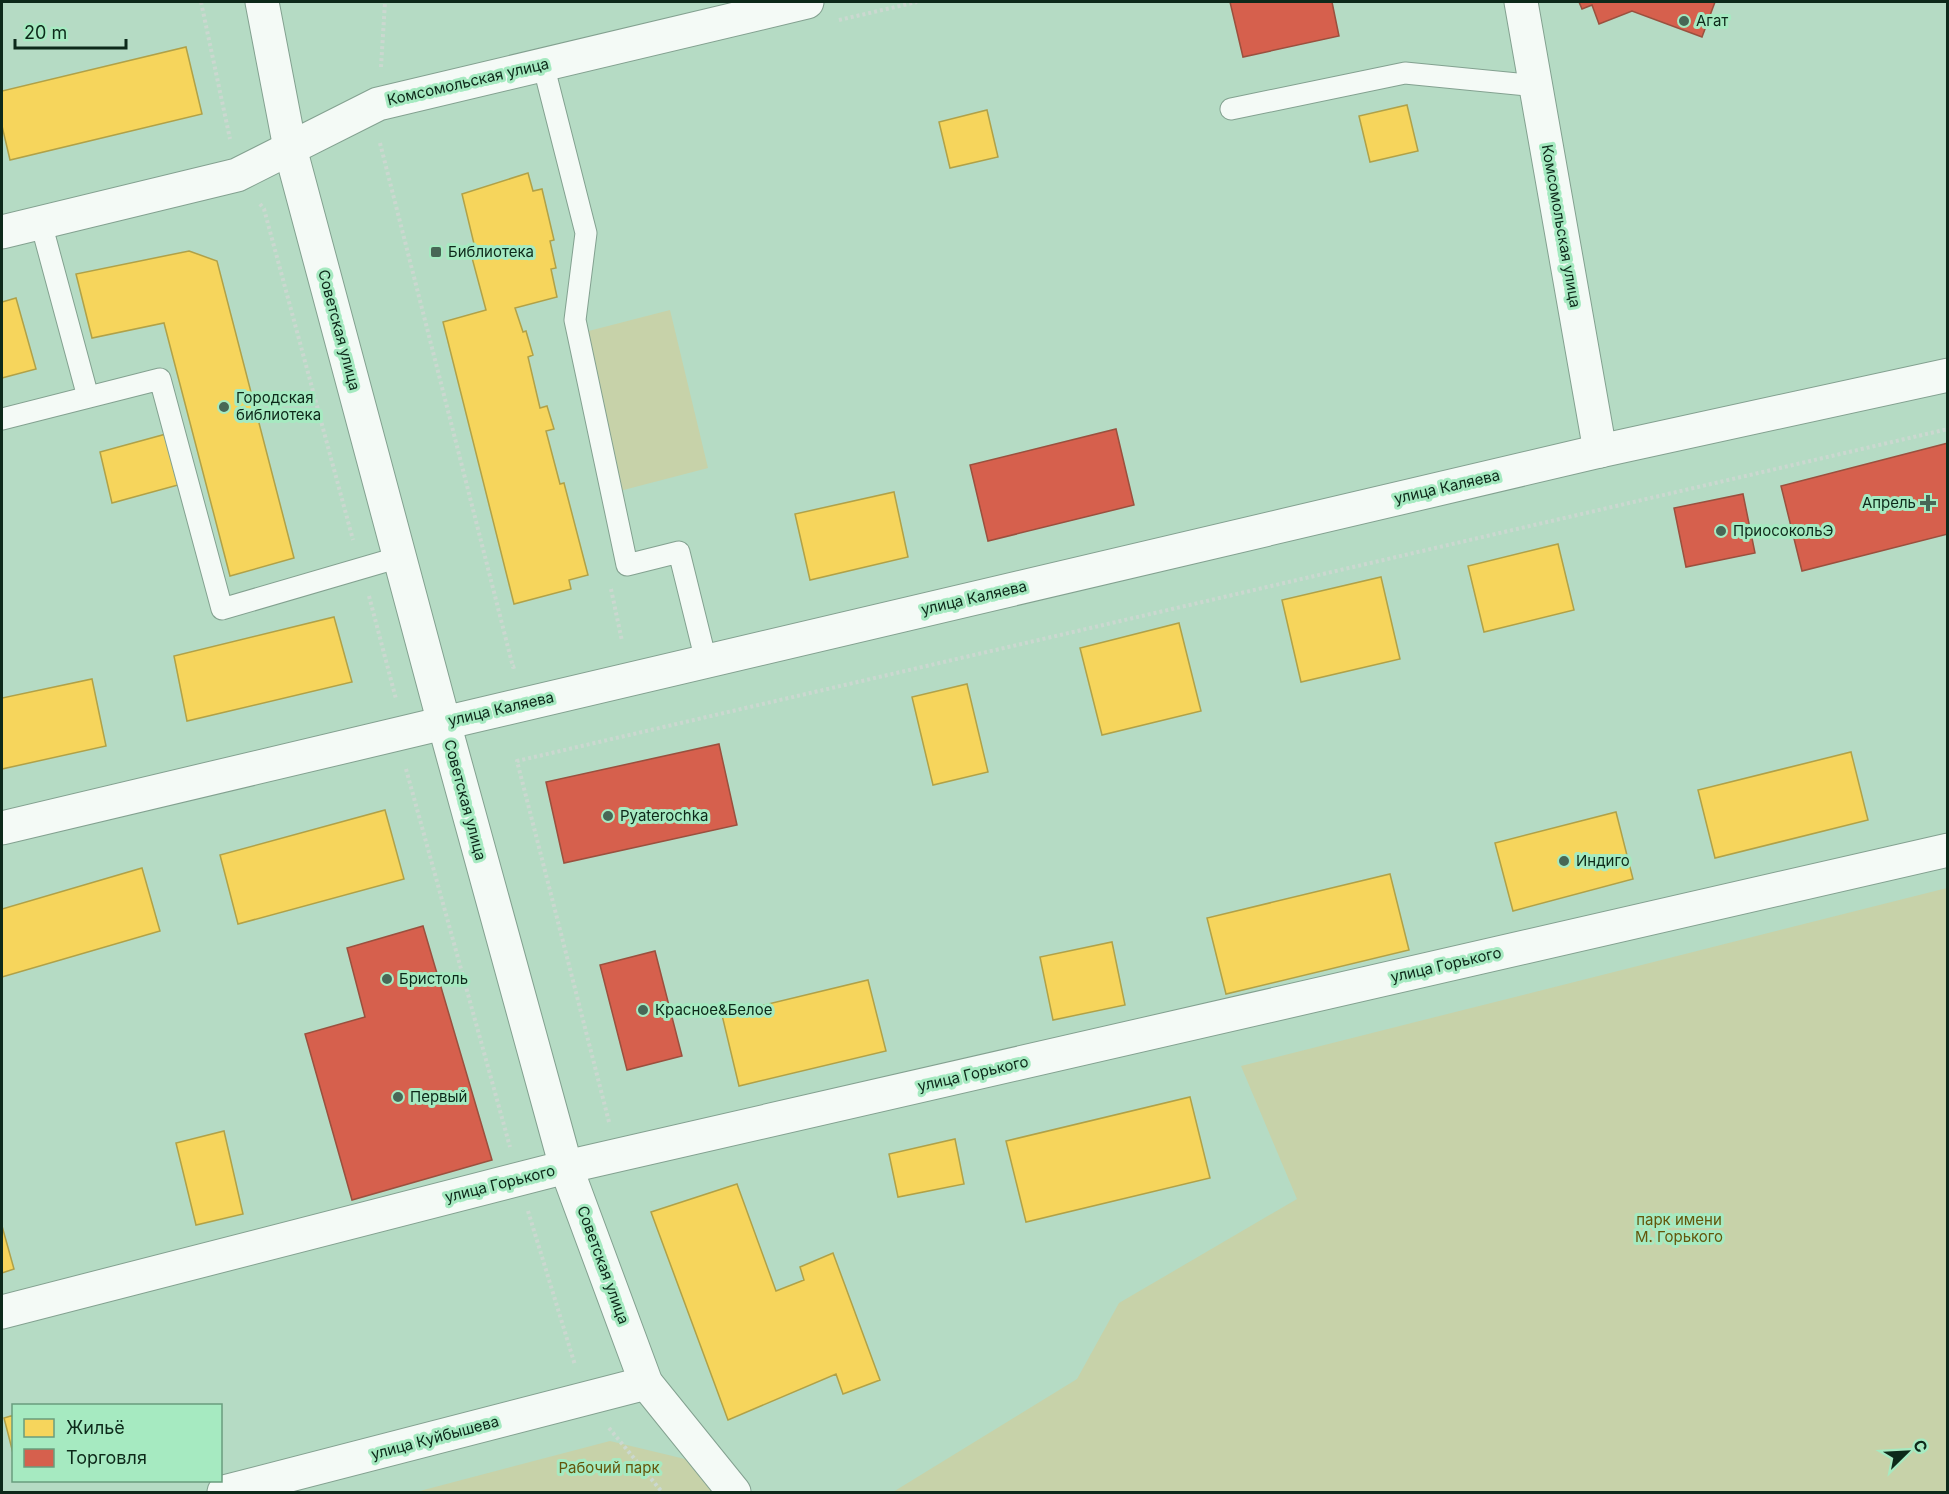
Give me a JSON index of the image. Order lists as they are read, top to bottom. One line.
{"streets":{"street":["Комсомольская улица","Советская улица","улица Каляева","улица Горького","улица Куйбышева"]},"crossings":[["Комсомольская улица","Советская улица"],["Комсомольская улица","улица Каляева"],["Советская улица","улица Каляева"],["Советская улица","улица Горького"],["Советская улица","улица Куйбышева"]],"parks":["парк имени М. Горького","Рабочий парк"],"places":{"other":["Агат","Городская библиотека","ПриосокольЭ","Pyaterochka","Индиго","Бристоль","Красное&Белое","Первый"],"transit":["Библиотека"],"health":["Апрель"]},"legend":["Жильё","Торговля"],"scale_bar":"20 m","north":"top right"}
